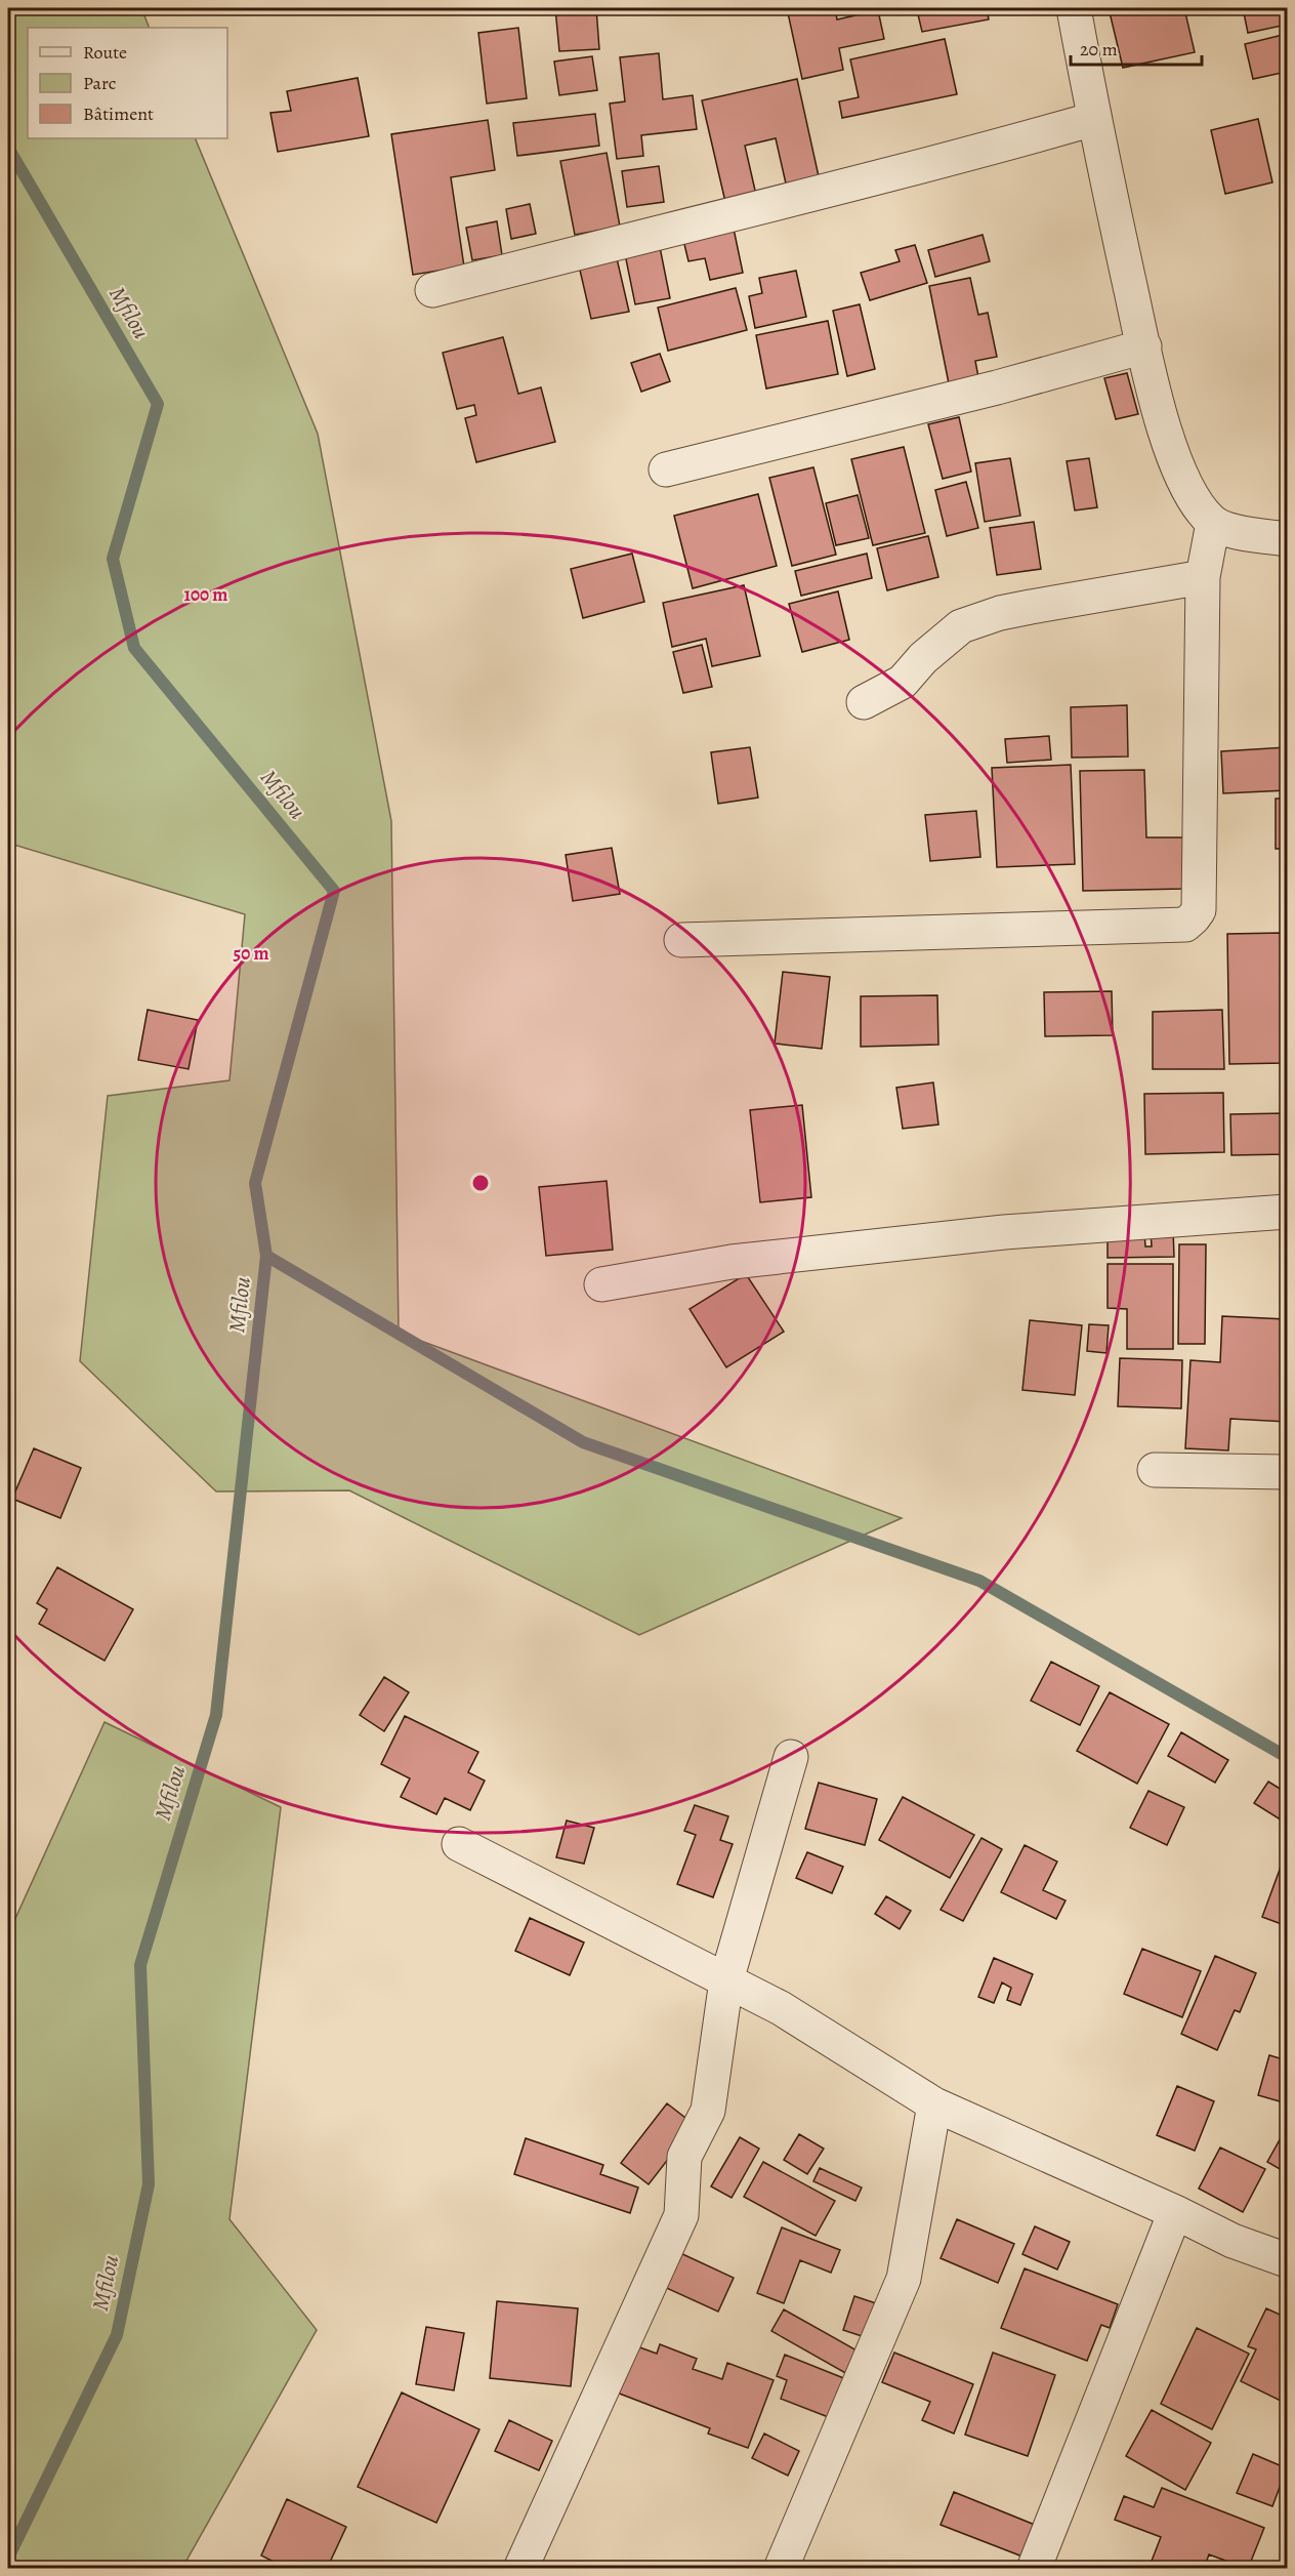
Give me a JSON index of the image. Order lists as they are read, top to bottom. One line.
{"water":["Mfilou"],"legend":["Route","Parc","Bâtiment"],"scale_bar":"20 m","rings":["100 m","50 m"]}
